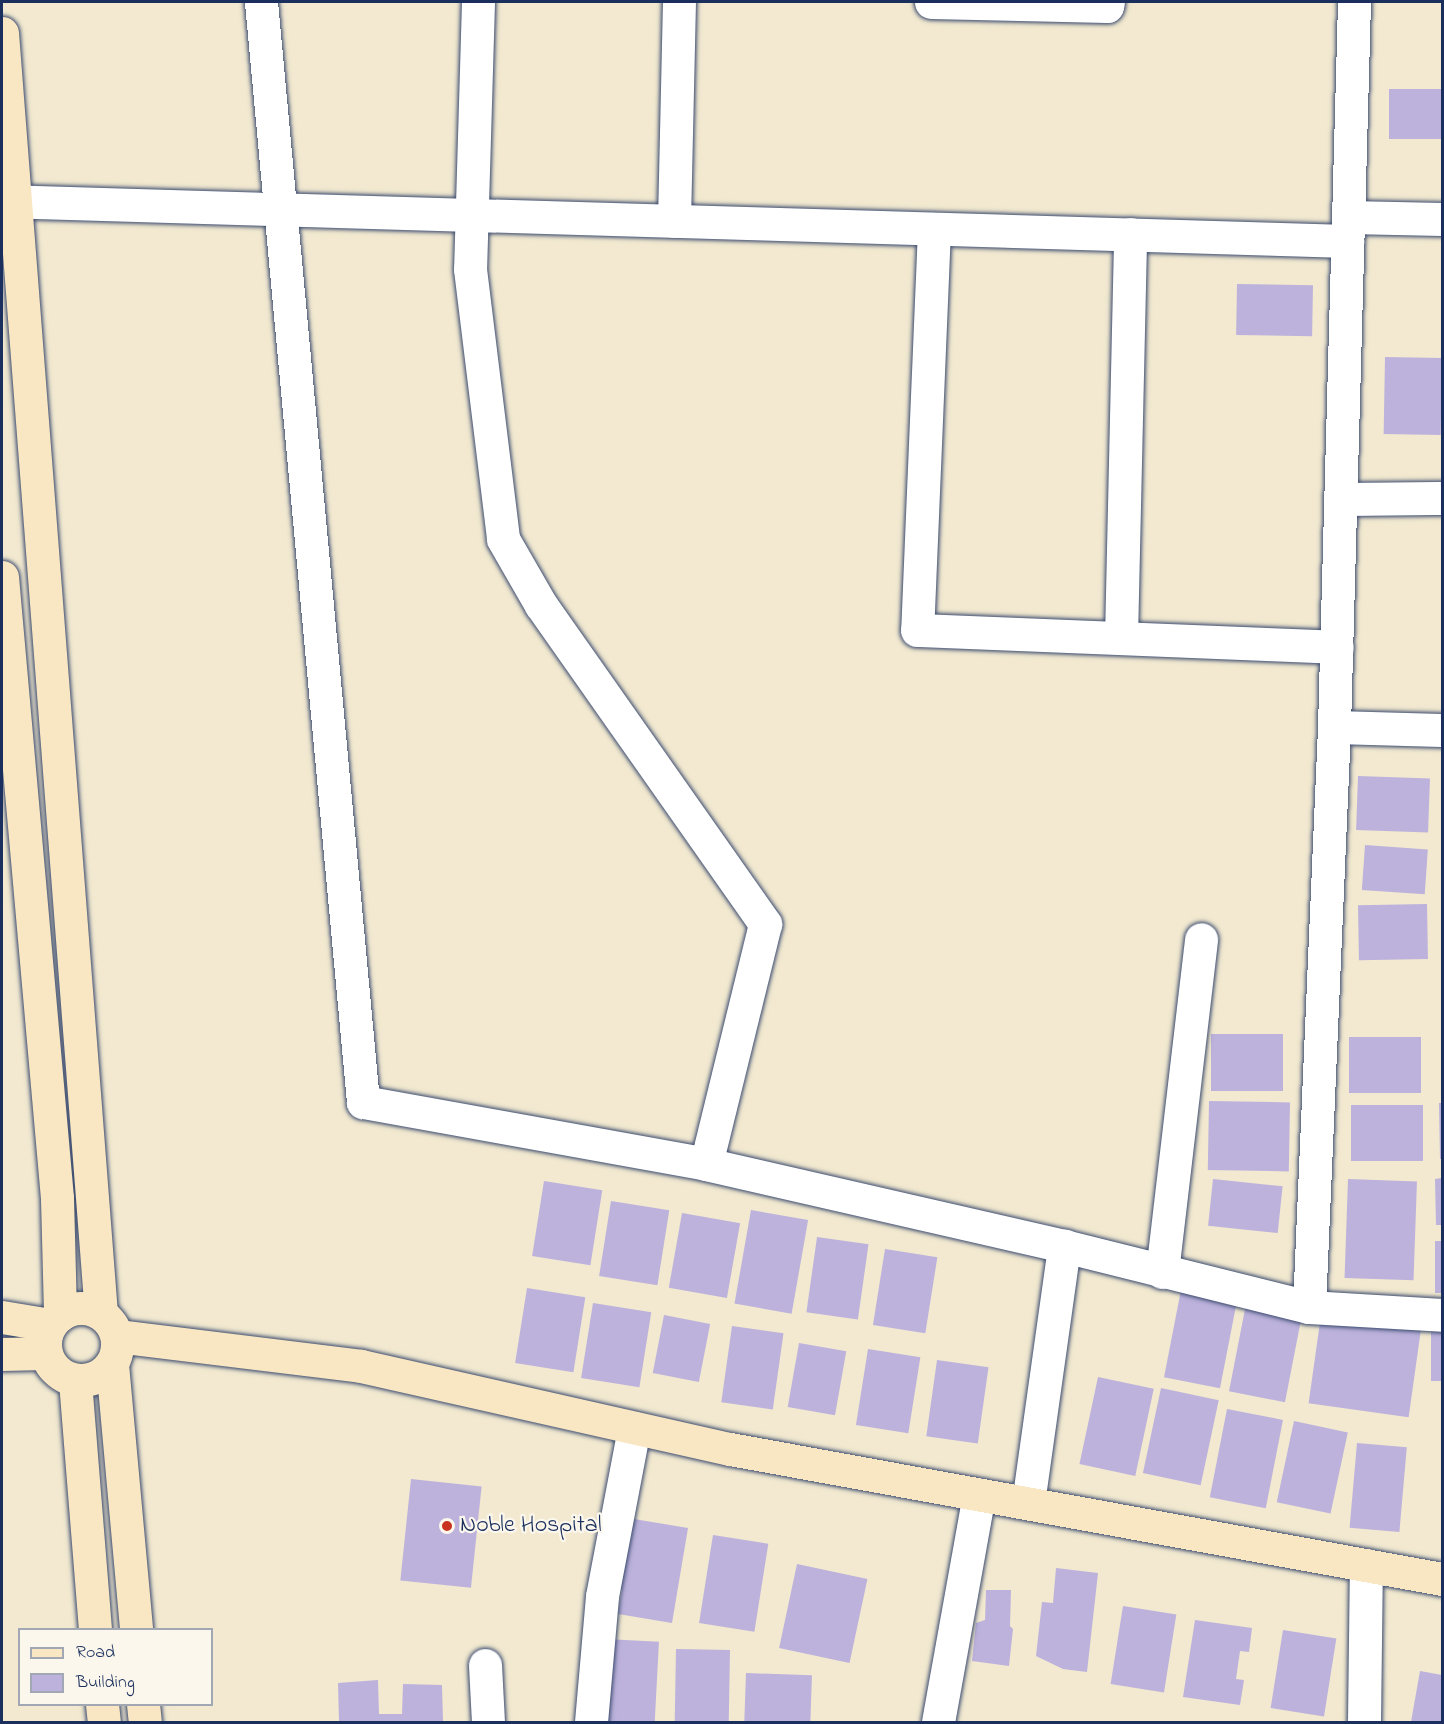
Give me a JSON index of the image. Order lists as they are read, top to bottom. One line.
{"places":["Noble Hospital"],"legend":["Road","Building"]}
